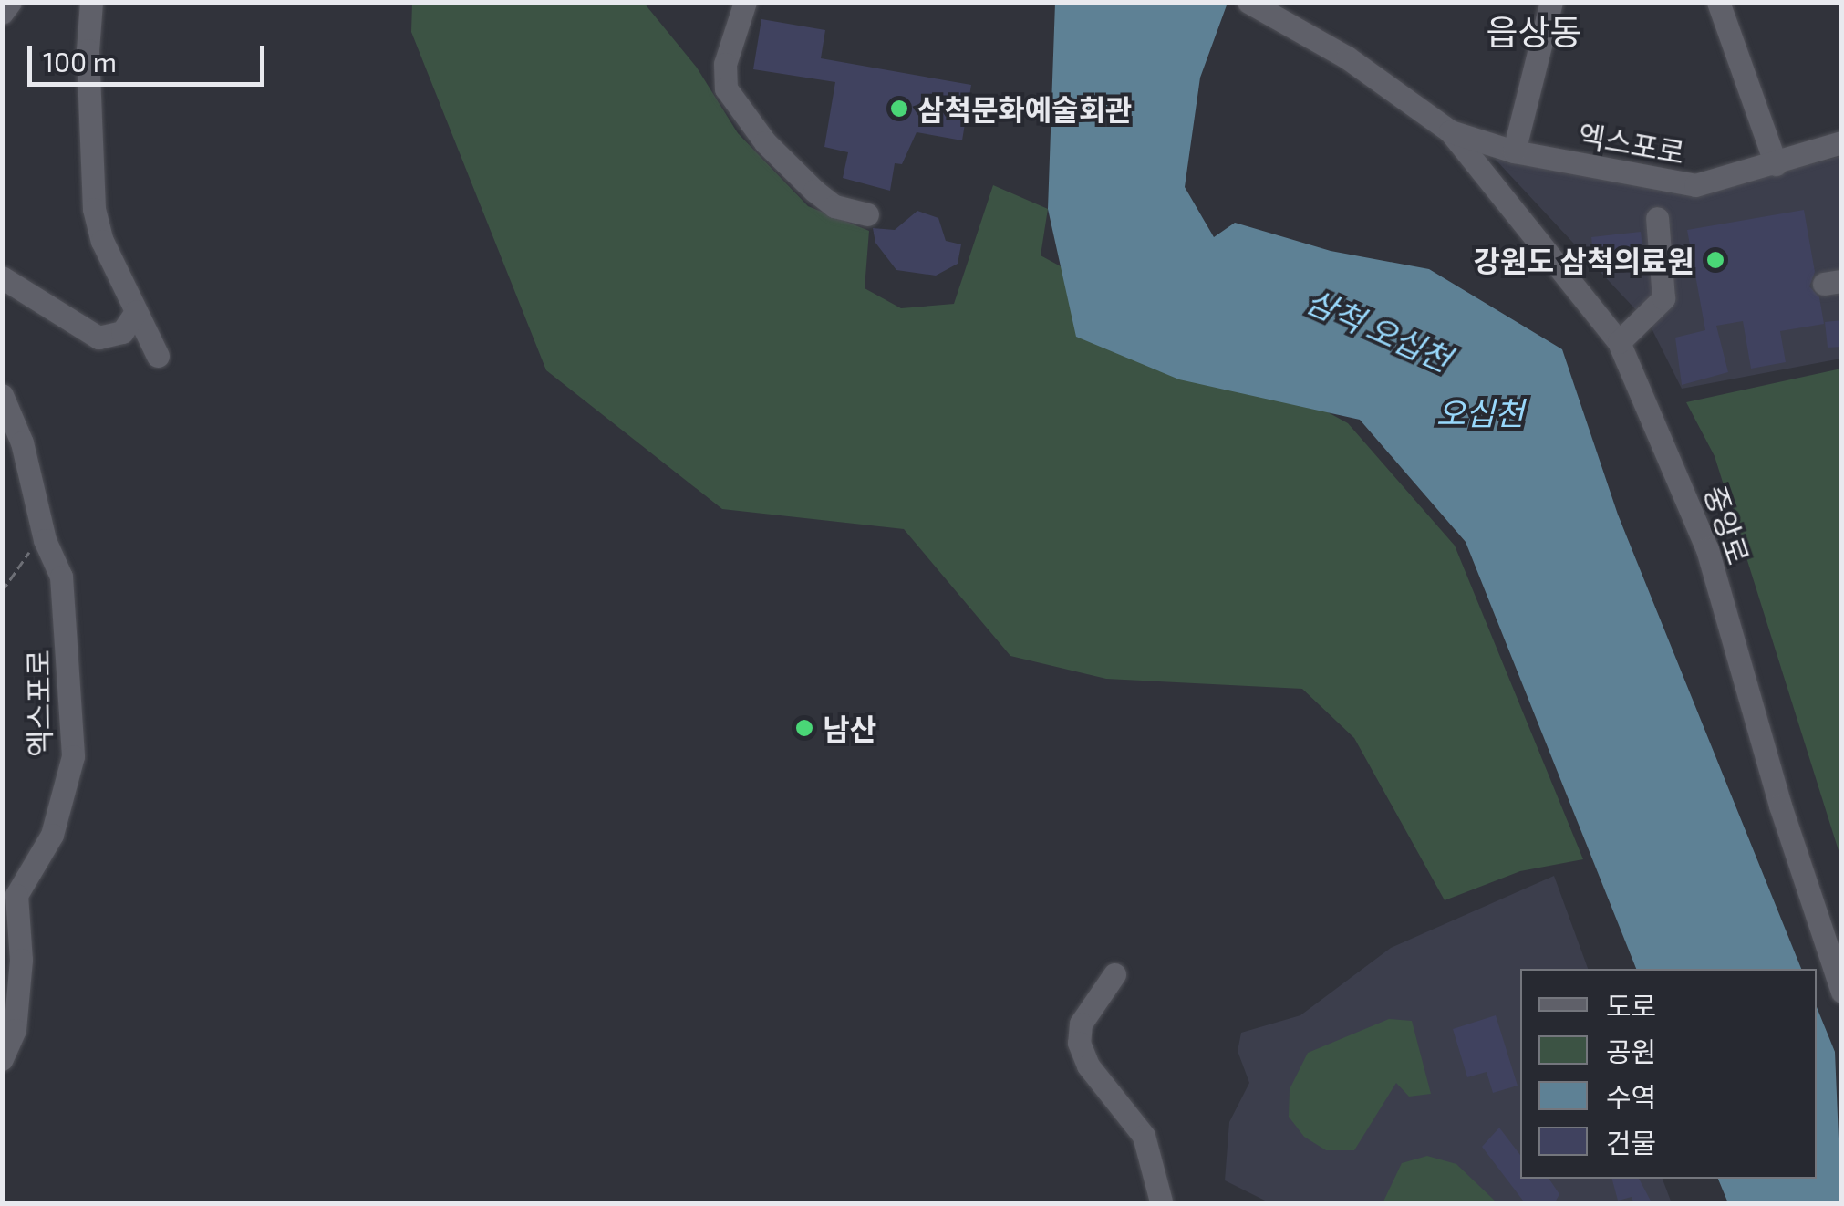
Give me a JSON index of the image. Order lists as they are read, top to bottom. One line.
{"streets":{"street":["엑스포로","중앙로"]},"crossings":[["엑스포로","중앙로"]],"districts":["읍상동"],"water":["삼척 오십천","오십천"],"places":["삼척문화예술회관","강원도 삼척의료원","남산"],"legend":["도로","공원","수역","건물"],"scale_bar":"100 m"}
